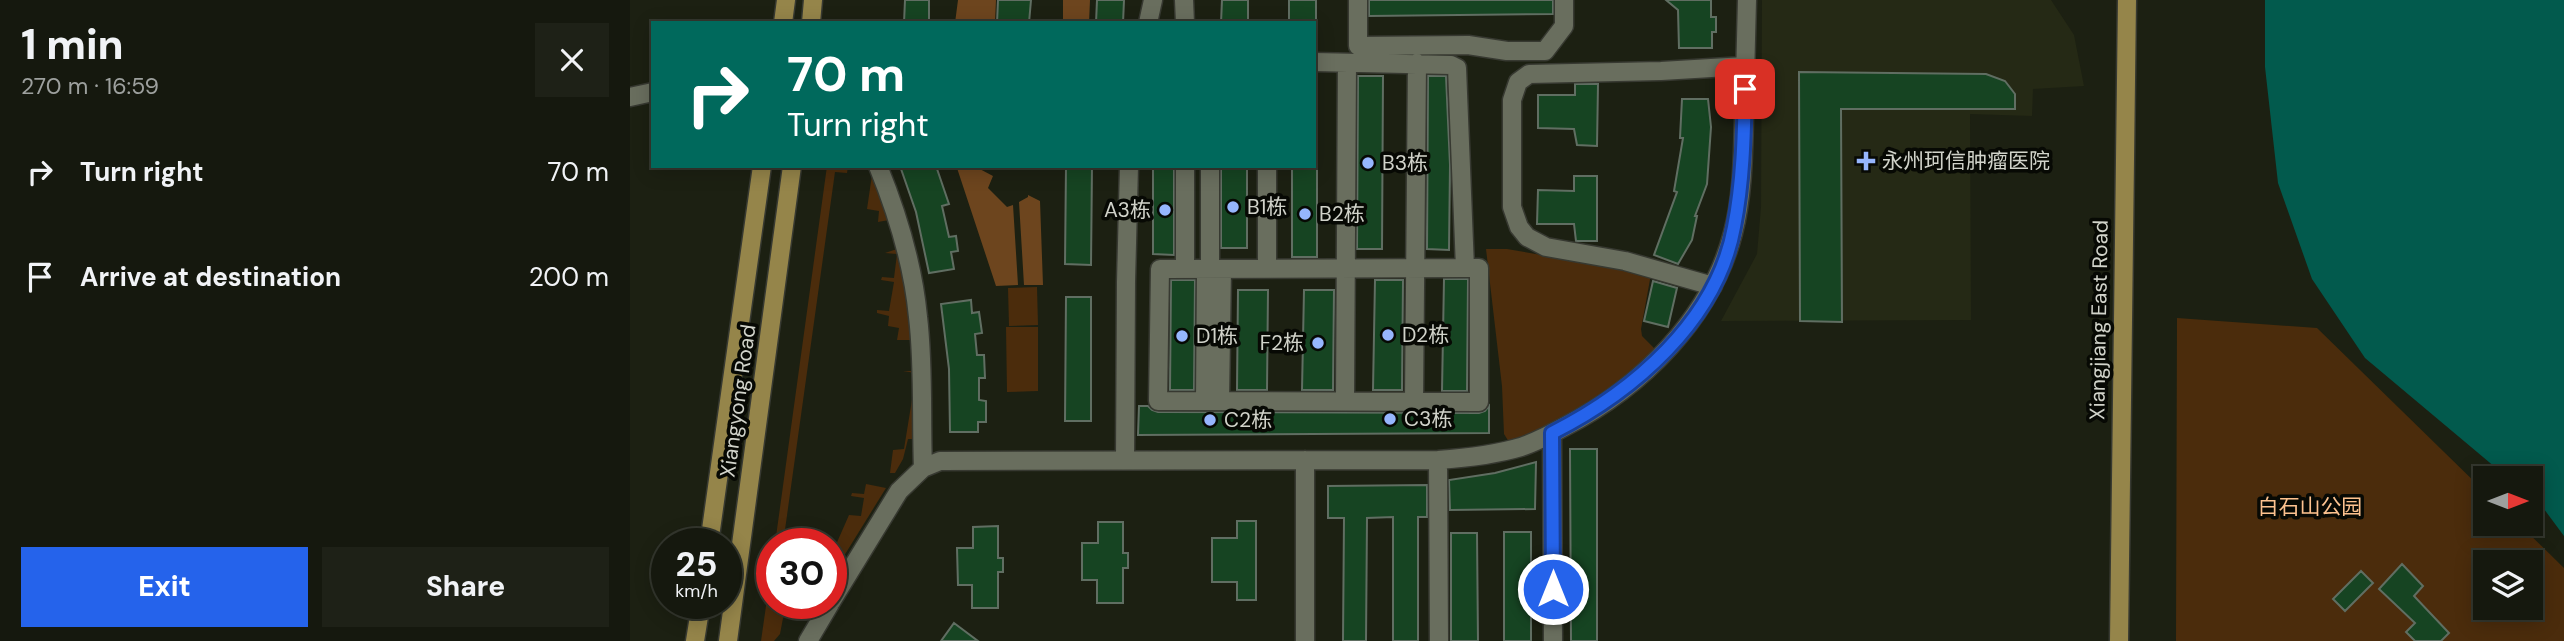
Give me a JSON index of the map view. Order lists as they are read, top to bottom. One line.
{"streets":{"main road":["Xiangjiang East Road","Xiangyong Road"]},"parks":["白石山公园"],"places":{"health":["永州珂信肿瘤医院"],"other":["B3栋","B1栋","A3栋","B2栋","D2栋","D1栋","F2栋","C3栋","C2栋"]},"north":"right","page":{"heading":["1 min","270 m · 16:59"],"turn":["70 m","Turn right"],"list":[{"name":"Turn right","value":"70 m"},{"name":"Arrive at destination","value":"200 m"}],"speed":"25 km/h","limit":"30","buttons":["Exit","Share"]}}
